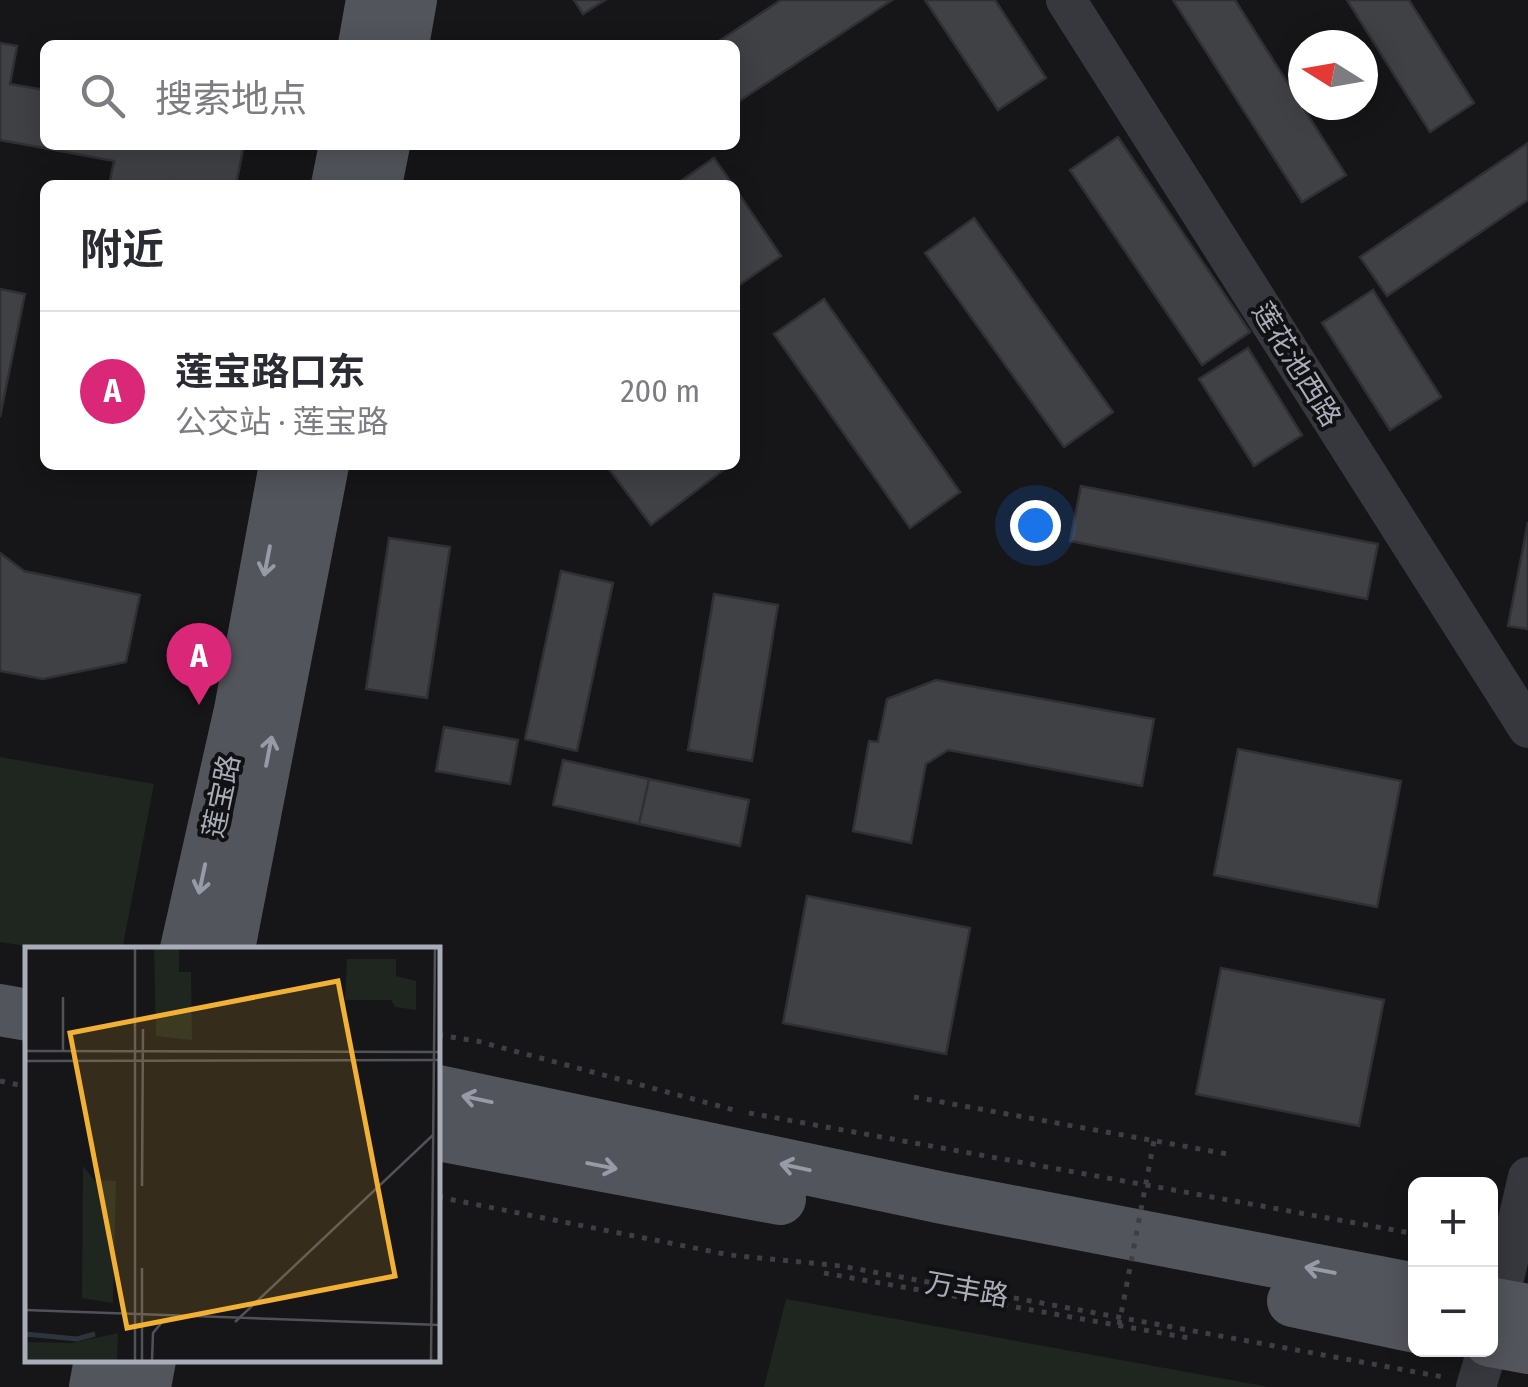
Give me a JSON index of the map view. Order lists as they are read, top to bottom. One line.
{"streets":{"main road":["莲宝路","万丰路"],"street":["莲花池西路"]},"north":"left","page":{"search":"搜索地点","heading":"附近","list":[{"mark":"A","name":"莲宝路口东","note":"公交站 · 莲宝路","value":"200 m"}],"pins":"A","map_buttons":["+","−"]}}
